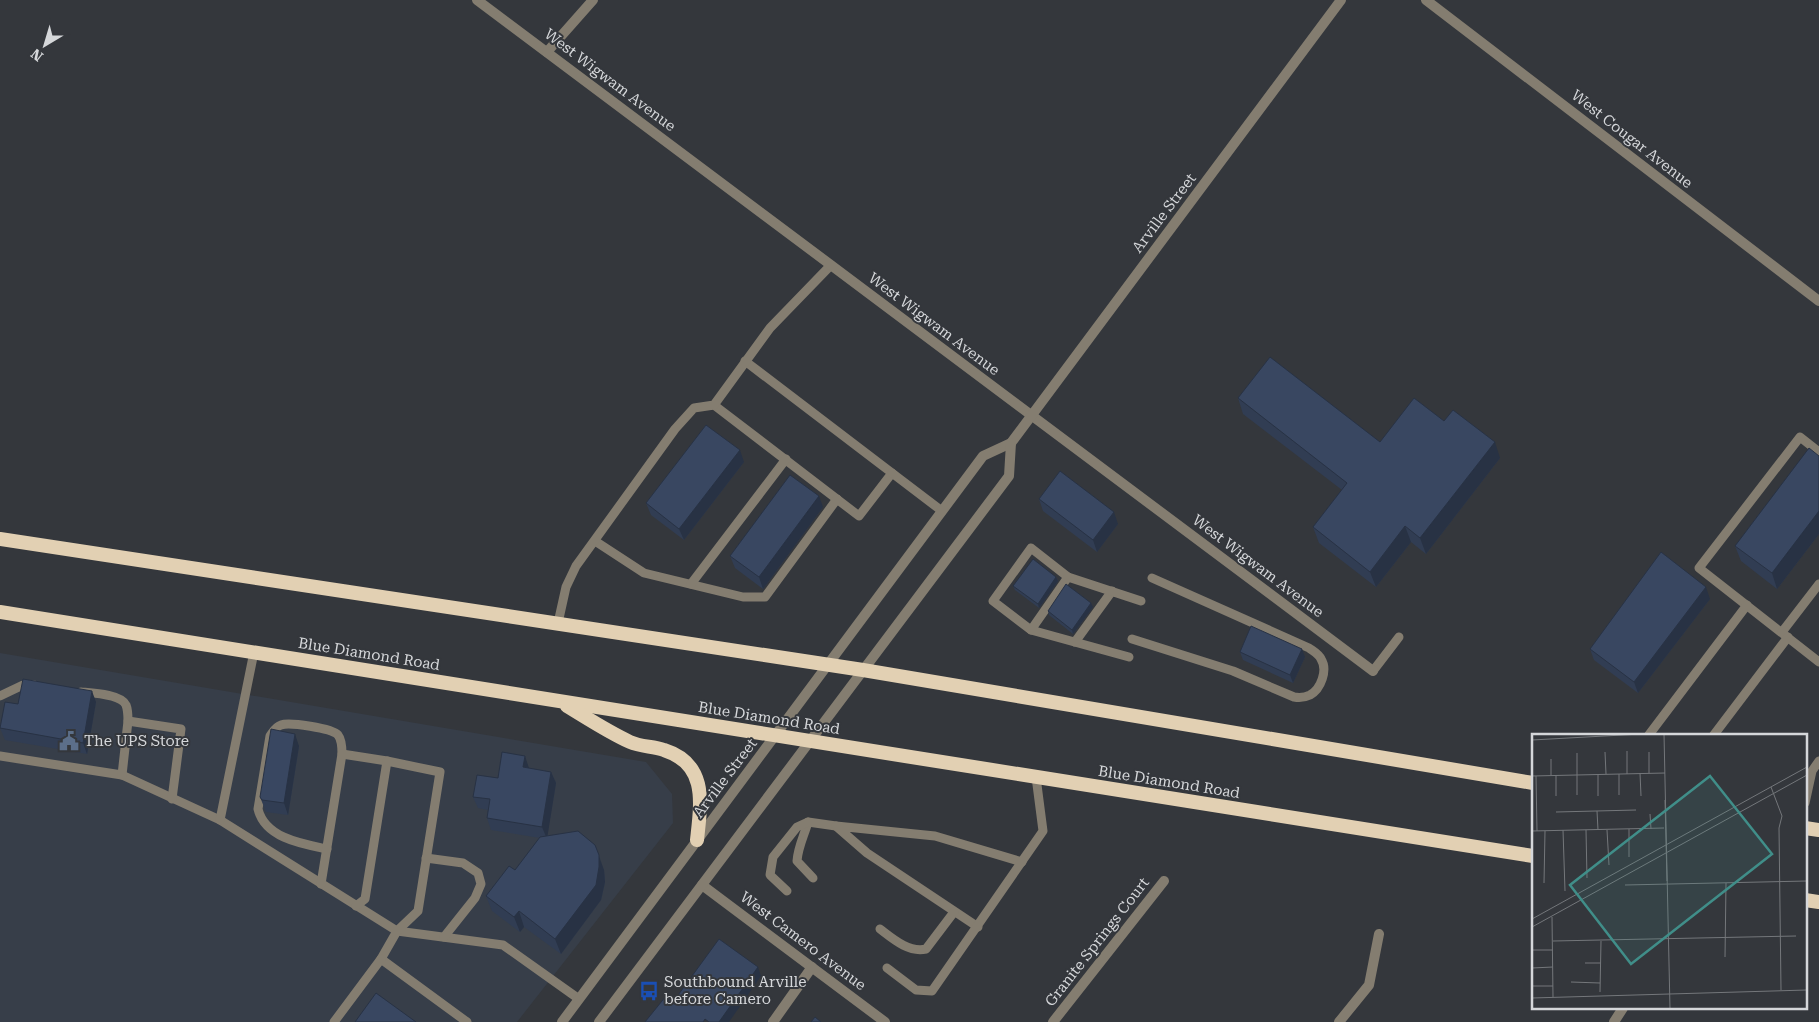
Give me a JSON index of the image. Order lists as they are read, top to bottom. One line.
{"streets":{"highway":["Blue Diamond Road"],"street":["West Wigwam Avenue","West Cougar Avenue","Arville Street","West Camero Avenue","Granite Springs Court"]},"crossings":[["West Wigwam Avenue","Arville Street"],["Arville Street","Blue Diamond Road"]],"places":{"public building":["The UPS Store"],"bus stop":["Southbound Arville before Camero"]},"north":"bottom left"}
